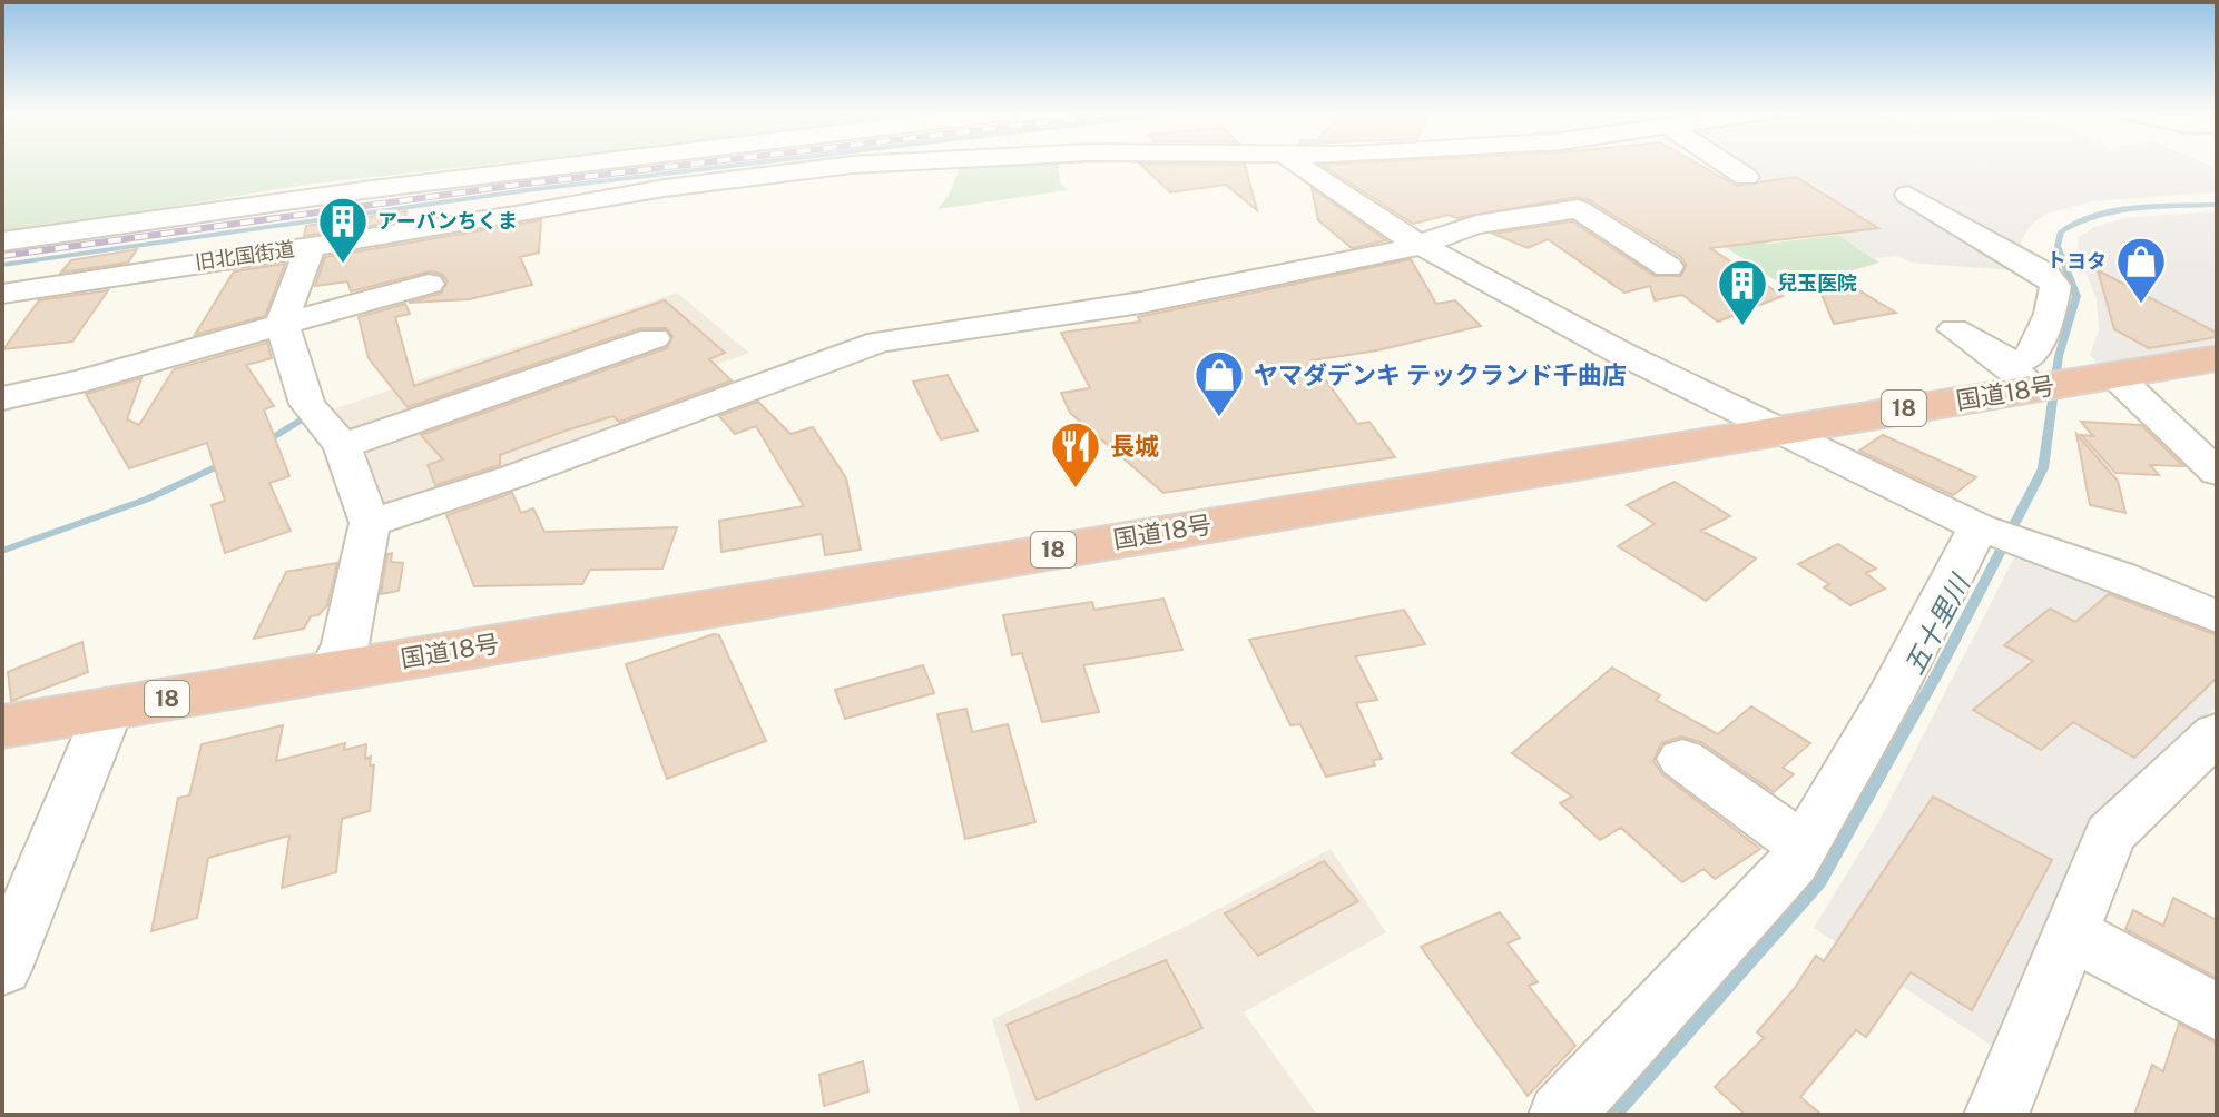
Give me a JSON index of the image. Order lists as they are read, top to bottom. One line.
{"streets":{"highway":["国道18号","18"],"street":["旧北国街道"]},"water":["五十里川"],"places":{"building":["アーバンちくま","兒玉医院"],"shop":["トヨタ","ヤマダデンキ テックランド千曲店"],"restaurant":["長城"]}}
